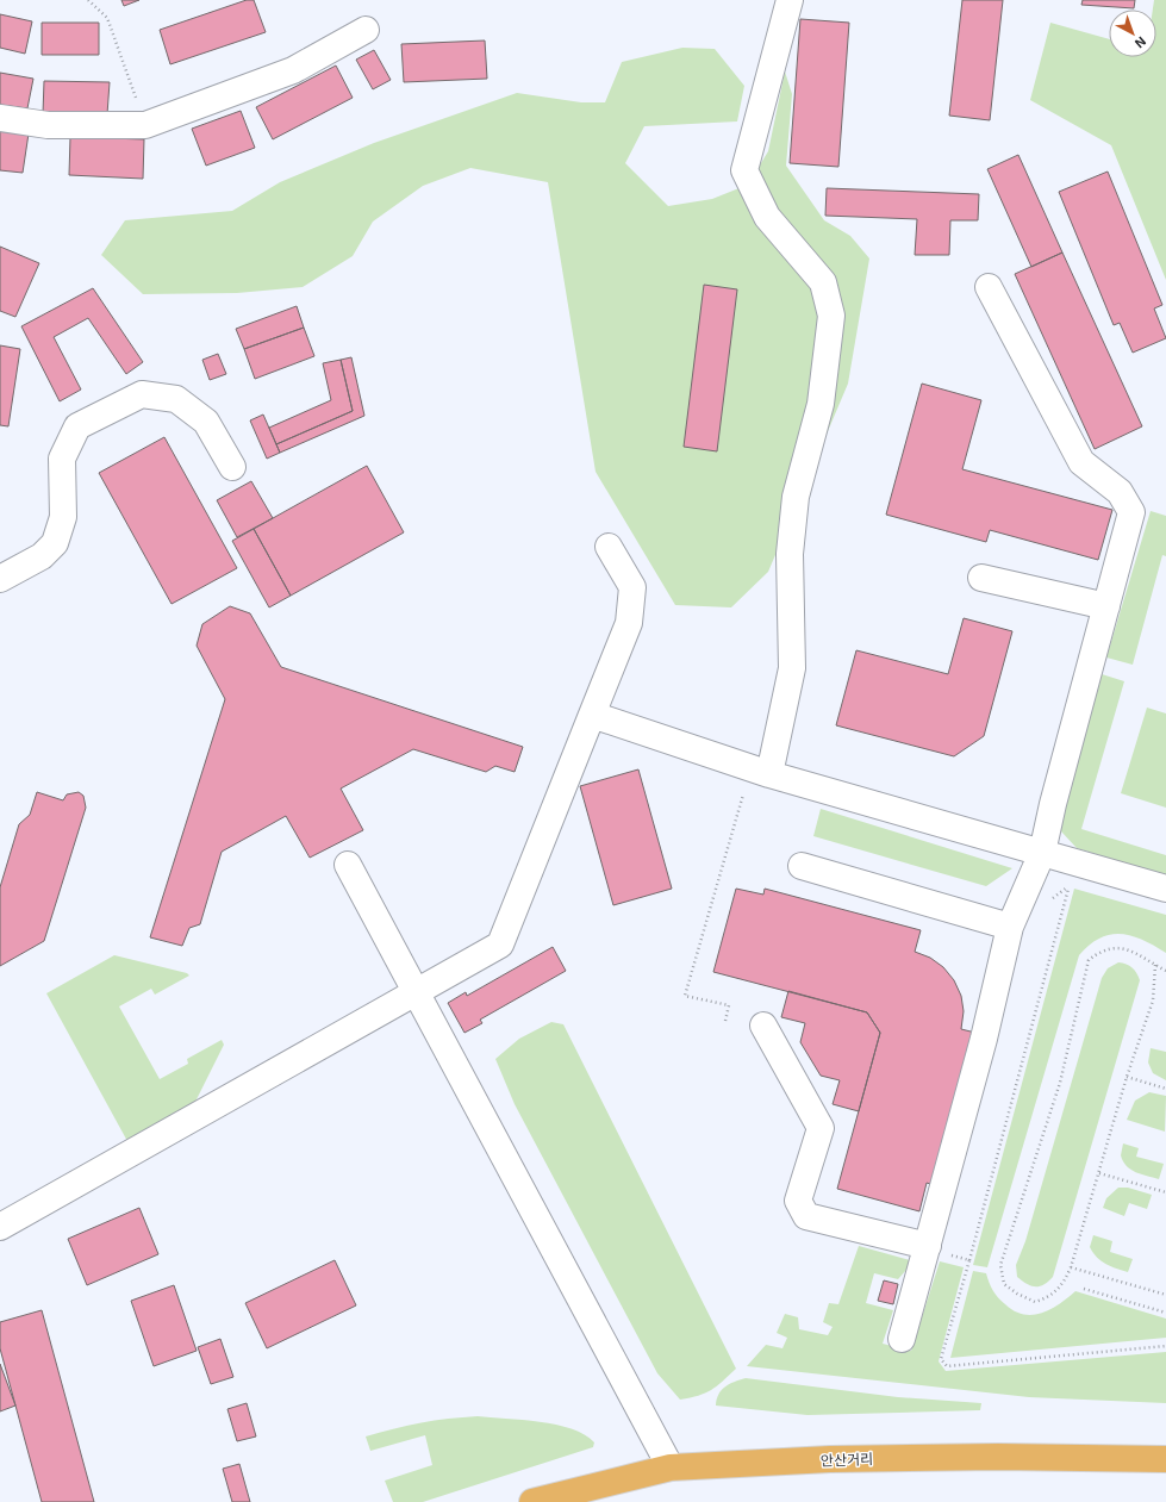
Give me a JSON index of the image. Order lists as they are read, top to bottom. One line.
{"streets":{"main road":["안산거리"]},"north":"bottom right"}
